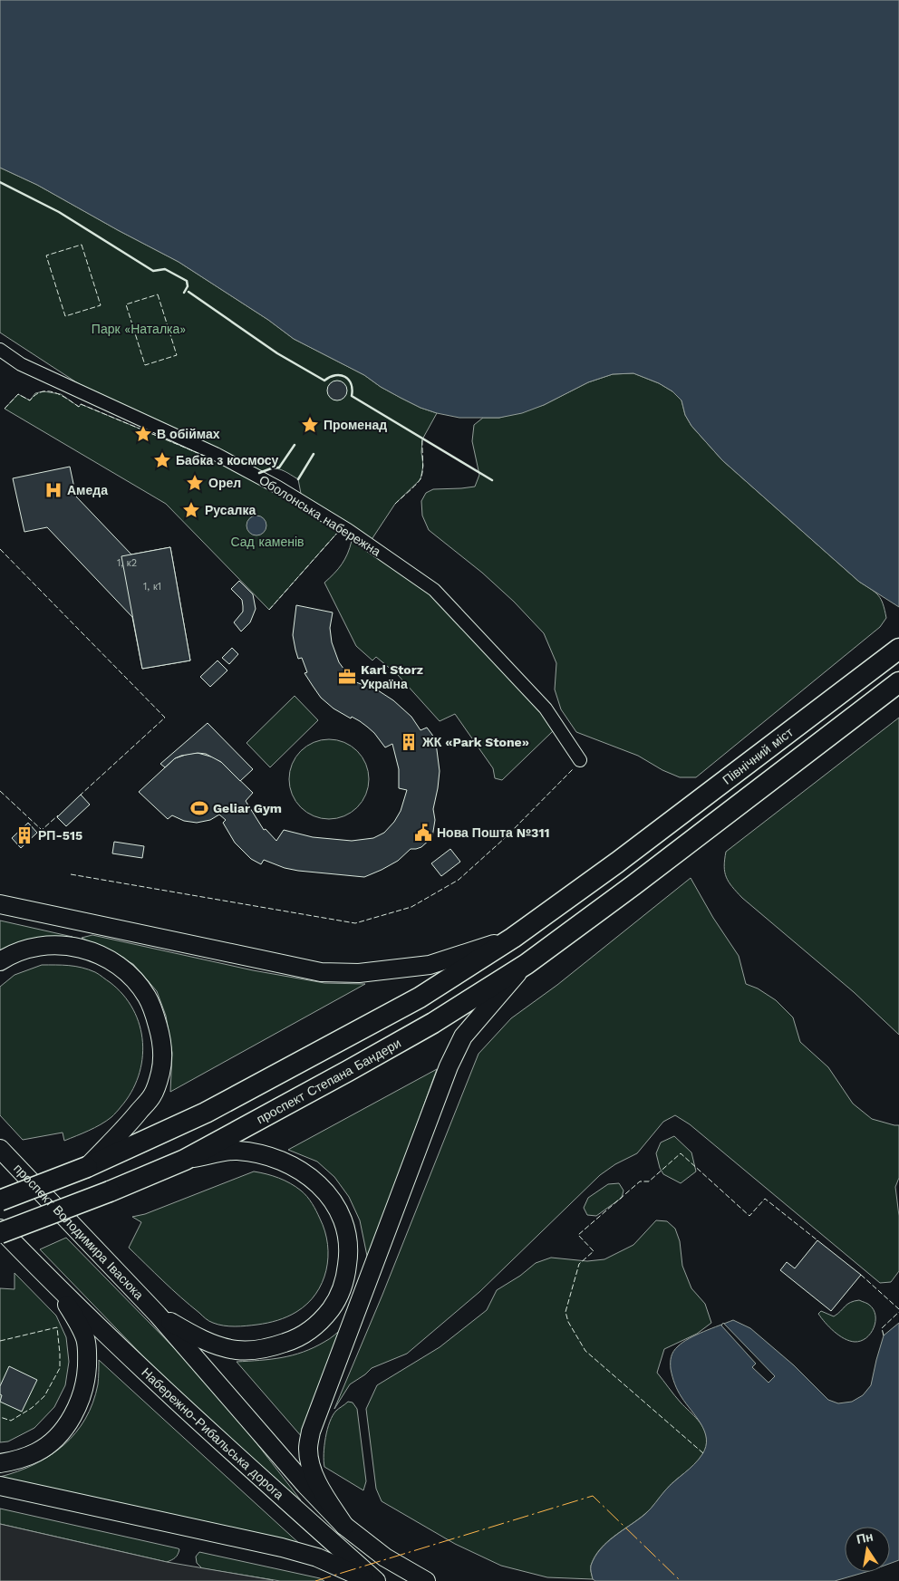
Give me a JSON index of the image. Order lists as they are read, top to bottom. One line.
{"streets":{"main road":["Північний міст","проспект Степана Бандери","проспект Володимира Івасюка","Набережно-Рибальська дорога"],"street":["Оболонська набережна"]},"crossings":[["проспект Володимира Івасюка","Набережно-Рибальська дорога"]],"parks":["Парк «Наталка»","Сад каменів"],"places":{"place":["Променад","В обіймах","Бабка з космосу","Орел","Русалка"],"hospital":["Амеда"],"office":["Karl Storz Україна"],"building":["ЖК «Park Stone»","РП-515"],"sports":["Geliar Gym"],"public building":["Нова Пошта №311"]},"house_numbers":["1, к2","1, к1"],"north":"top"}
